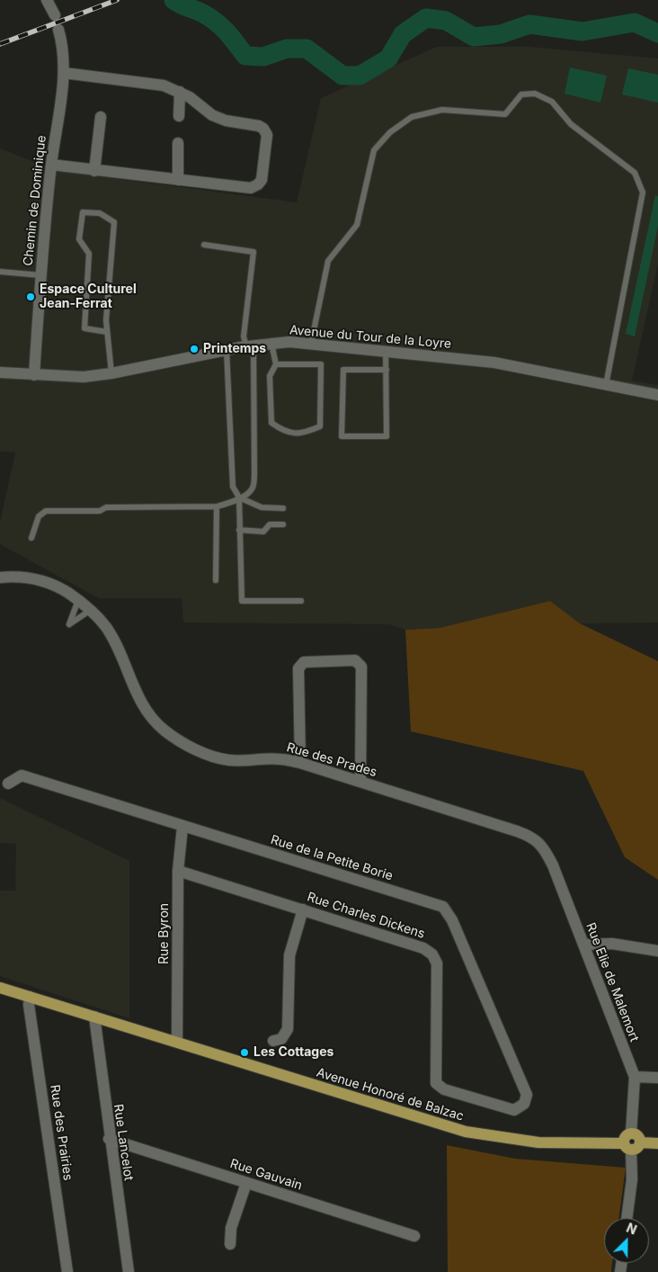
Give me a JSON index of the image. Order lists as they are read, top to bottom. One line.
{"streets":{"main road":["Avenue Honoré de Balzac"],"street":["Chemin de Dominique","Avenue du Tour de la Loyre","Rue des Prades","Rue de la Petite Borie","Rue Charles Dickens","Rue Byron","Rue Elie de Malemort","Rue des Prairies","Rue Lancelot","Rue Gauvain"]},"crossings":[["Chemin de Dominique","Avenue du Tour de la Loyre"],["Rue des Prades","Rue Elie de Malemort"],["Rue de la Petite Borie","Rue Charles Dickens"],["Rue de la Petite Borie","Rue Byron"],["Rue Charles Dickens","Rue Byron"],["Rue Byron","Avenue Honoré de Balzac"],["Avenue Honoré de Balzac","Rue des Prairies"],["Avenue Honoré de Balzac","Rue Lancelot"],["Rue Lancelot","Rue Gauvain"]],"places":["Espace Culturel Jean-Ferrat","Printemps","Les Cottages"],"north":"top right"}
